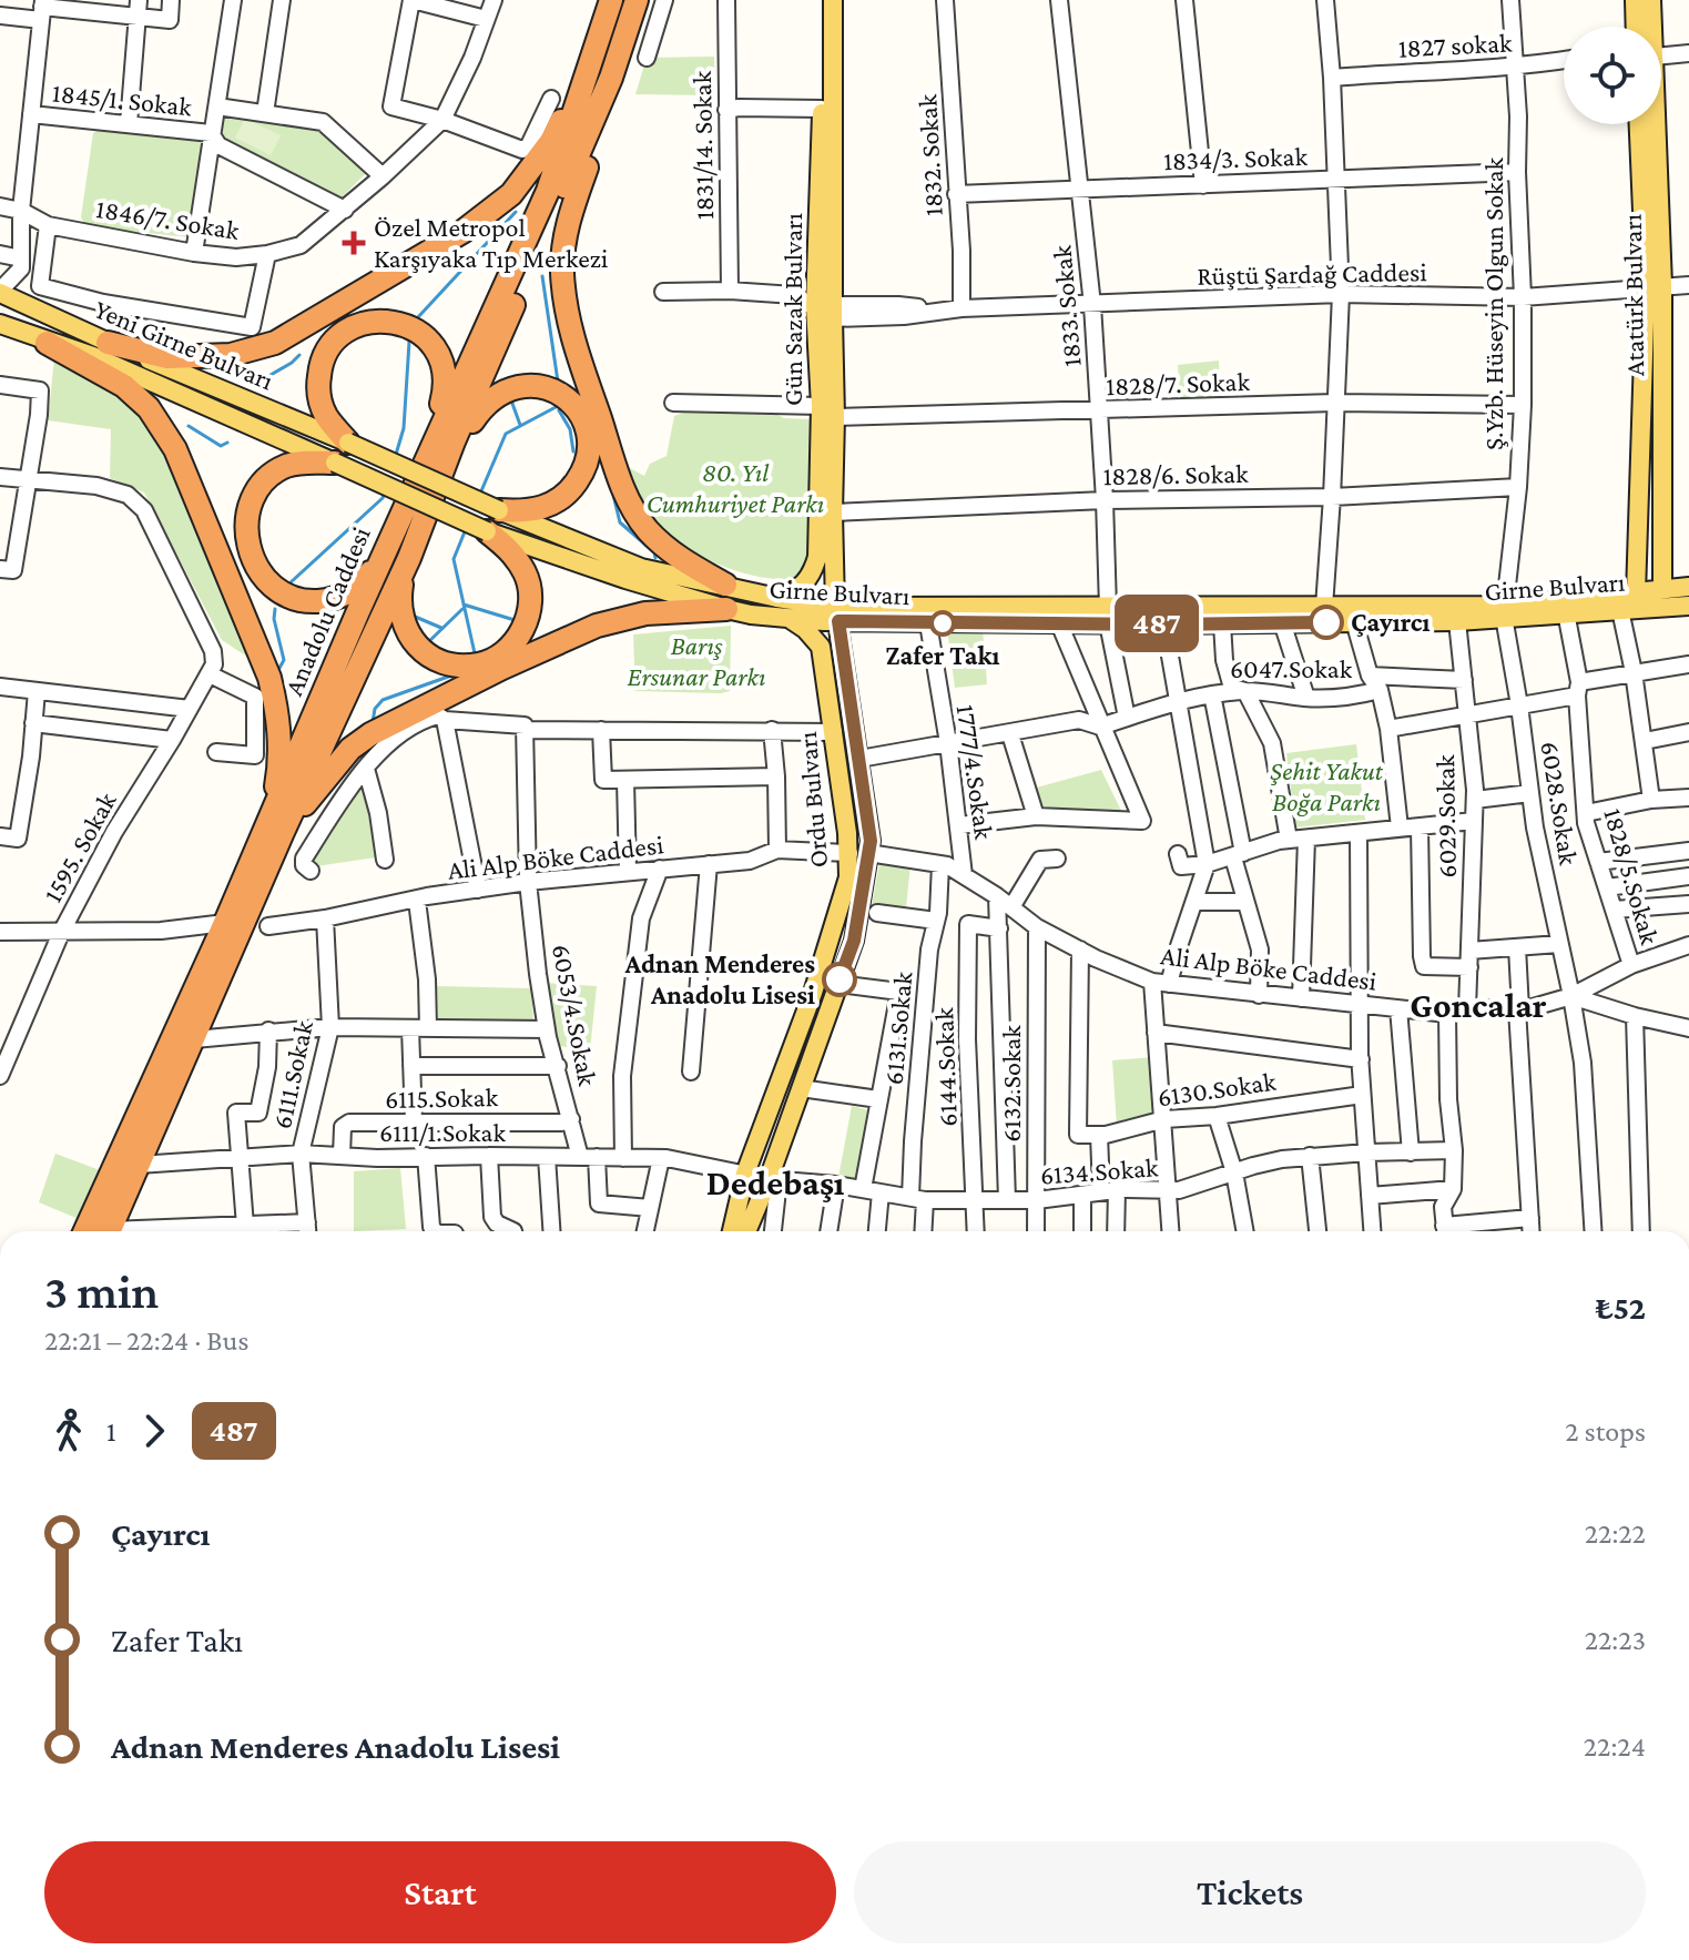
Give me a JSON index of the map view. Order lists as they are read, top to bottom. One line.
{"streets":{"highway":["Anadolu Caddesi"],"main road":["Atatürk Bulvarı","Gün Sazak Bulvarı","Yeni Girne Bulvarı","Girne Bulvarı","Ordu Bulvarı"],"street":["1827 sokak","1845/1. Sokak","1831/14. Sokak","1832. Sokak","1834/3. Sokak","1846/7. Sokak","Rüştü Şardağ Caddesi","Ş.Yzb. Hüseyin Olgun Sokak","1833. Sokak","1828/7. Sokak","1828/6. Sokak","6047.Sokak","1777/4.Sokak","6028.Sokak","6029.Sokak","1595. Sokak","Ali Alp Böke Caddesi","1828/5.Sokak","6053/4.Sokak","6131.Sokak","6144.Sokak","6111.Sokak","6132.Sokak","6130.Sokak","6115.Sokak","6111/1.Sokak","6134.Sokak"]},"crossings":[["1827 sokak","Ş.Yzb. Hüseyin Olgun Sokak"],["1845/1. Sokak","1846/7. Sokak"],["1831/14. Sokak","Rüştü Şardağ Caddesi"],["1832. Sokak","1834/3. Sokak"],["1832. Sokak","Rüştü Şardağ Caddesi"],["1834/3. Sokak","Ş.Yzb. Hüseyin Olgun Sokak"],["1834/3. Sokak","1833. Sokak"],["Rüştü Şardağ Caddesi","Atatürk Bulvarı"],["Rüştü Şardağ Caddesi","Ş.Yzb. Hüseyin Olgun Sokak"],["Rüştü Şardağ Caddesi","1833. Sokak"],["Rüştü Şardağ Caddesi","Gün Sazak Bulvarı"],["Atatürk Bulvarı","Girne Bulvarı"],["Ş.Yzb. Hüseyin Olgun Sokak","1828/7. Sokak"],["Ş.Yzb. Hüseyin Olgun Sokak","1828/6. Sokak"],["Ş.Yzb. Hüseyin Olgun Sokak","Girne Bulvarı"],["Ş.Yzb. Hüseyin Olgun Sokak","6028.Sokak"],["1833. Sokak","1828/7. Sokak"],["1833. Sokak","1828/6. Sokak"],["1833. Sokak","Girne Bulvarı"],["1833. Sokak","6047.Sokak"],["Gün Sazak Bulvarı","1828/7. Sokak"],["Gün Sazak Bulvarı","1828/6. Sokak"],["Gün Sazak Bulvarı","Girne Bulvarı"],["Gün Sazak Bulvarı","Ordu Bulvarı"],["Yeni Girne Bulvarı","Girne Bulvarı"],["Girne Bulvarı","1777/4.Sokak"],["Girne Bulvarı","Ordu Bulvarı"],["Girne Bulvarı","6028.Sokak"],["Girne Bulvarı","6029.Sokak"],["Girne Bulvarı","1828/5.Sokak"],["Anadolu Caddesi","6111/1.Sokak"],["1777/4.Sokak","Ali Alp Böke Caddesi"],["Ordu Bulvarı","Ali Alp Böke Caddesi"],["Ordu Bulvarı","6111/1.Sokak"],["Ordu Bulvarı","6134.Sokak"],["6028.Sokak","Ali Alp Böke Caddesi"],["6029.Sokak","Ali Alp Böke Caddesi"],["Ali Alp Böke Caddesi","1828/5.Sokak"],["Ali Alp Böke Caddesi","6053/4.Sokak"],["Ali Alp Böke Caddesi","6131.Sokak"],["Ali Alp Böke Caddesi","6111.Sokak"],["Ali Alp Böke Caddesi","6132.Sokak"],["Ali Alp Böke Caddesi","6130.Sokak"],["6053/4.Sokak","6115.Sokak"],["6053/4.Sokak","6111/1.Sokak"],["6131.Sokak","6134.Sokak"],["6144.Sokak","6134.Sokak"],["6111.Sokak","6111/1.Sokak"],["6132.Sokak","6134.Sokak"],["6115.Sokak","6111/1.Sokak"],["6111/1.Sokak","6134.Sokak"]],"districts":["Goncalar","Dedebaşı"],"parks":["80. Yıl Cumhuriyet Parkı","Barış Ersunar Parkı","Şehit Yakut Boğa Parkı"],"places":{"health":["Özel Metropol Karşıyaka Tıp Merkezi"],"other":["Çayırcı","Zafer Takı","Adnan Menderes Anadolu Lisesi"]},"lines":["bus line 487"],"page":{"on_map":"487","heading":["3 min","22:21 – 22:24 · Bus","₺52"],"legs":["1","487","2 stops"],"list":[{"name":"Çayırcı","value":"22:22"},{"name":"Zafer Takı","value":"22:23"},{"name":"Adnan Menderes Anadolu Lisesi","value":"22:24"}],"buttons":["Start","Tickets"]}}
